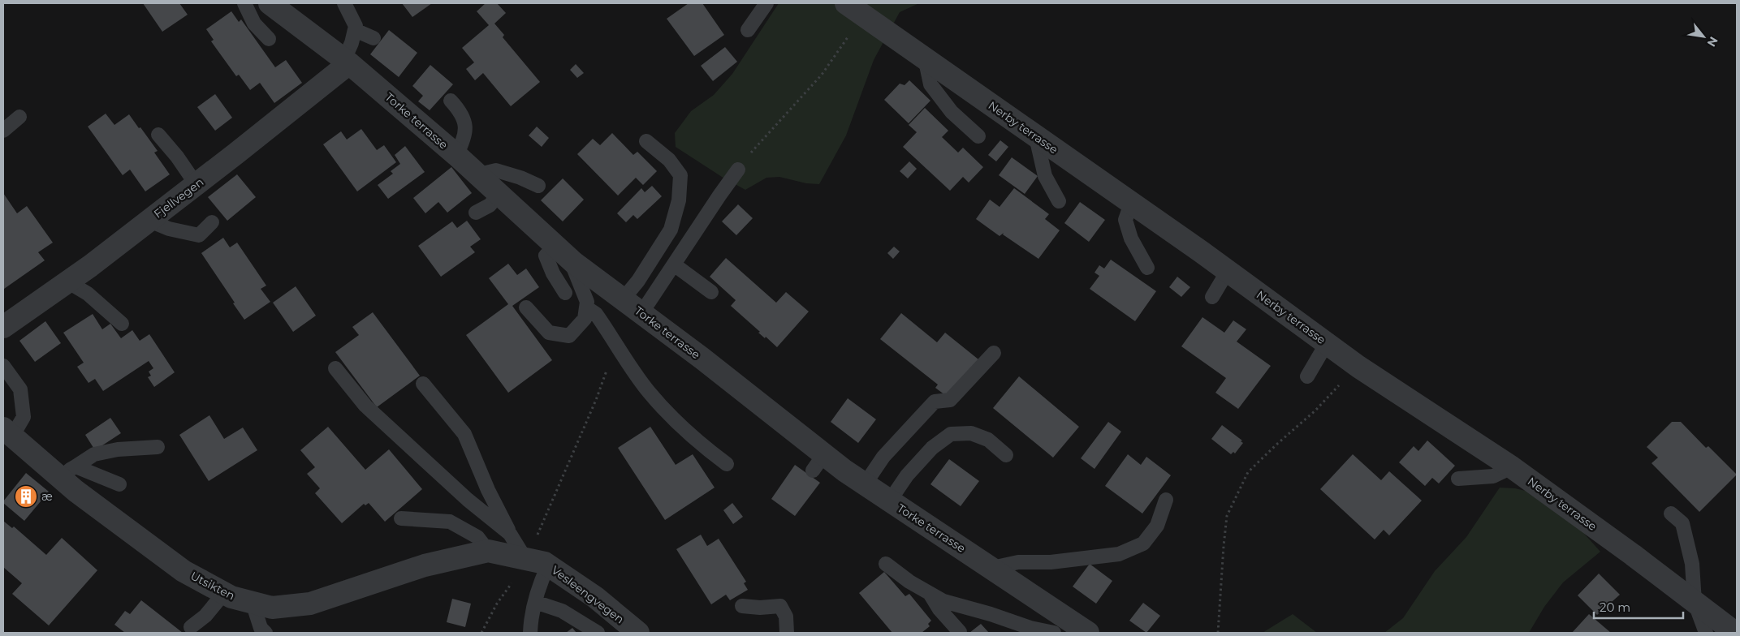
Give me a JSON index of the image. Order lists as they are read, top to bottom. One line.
{"streets":{"street":["Torke terrasse","Nerby terrasse","Fjellvegen","Utsikten","Vesleengvegen"]},"crossings":[["Torke terrasse","Fjellvegen"],["Utsikten","Vesleengvegen"]],"places":{"building":["æ"]},"scale_bar":"20 m","north":"bottom right"}
